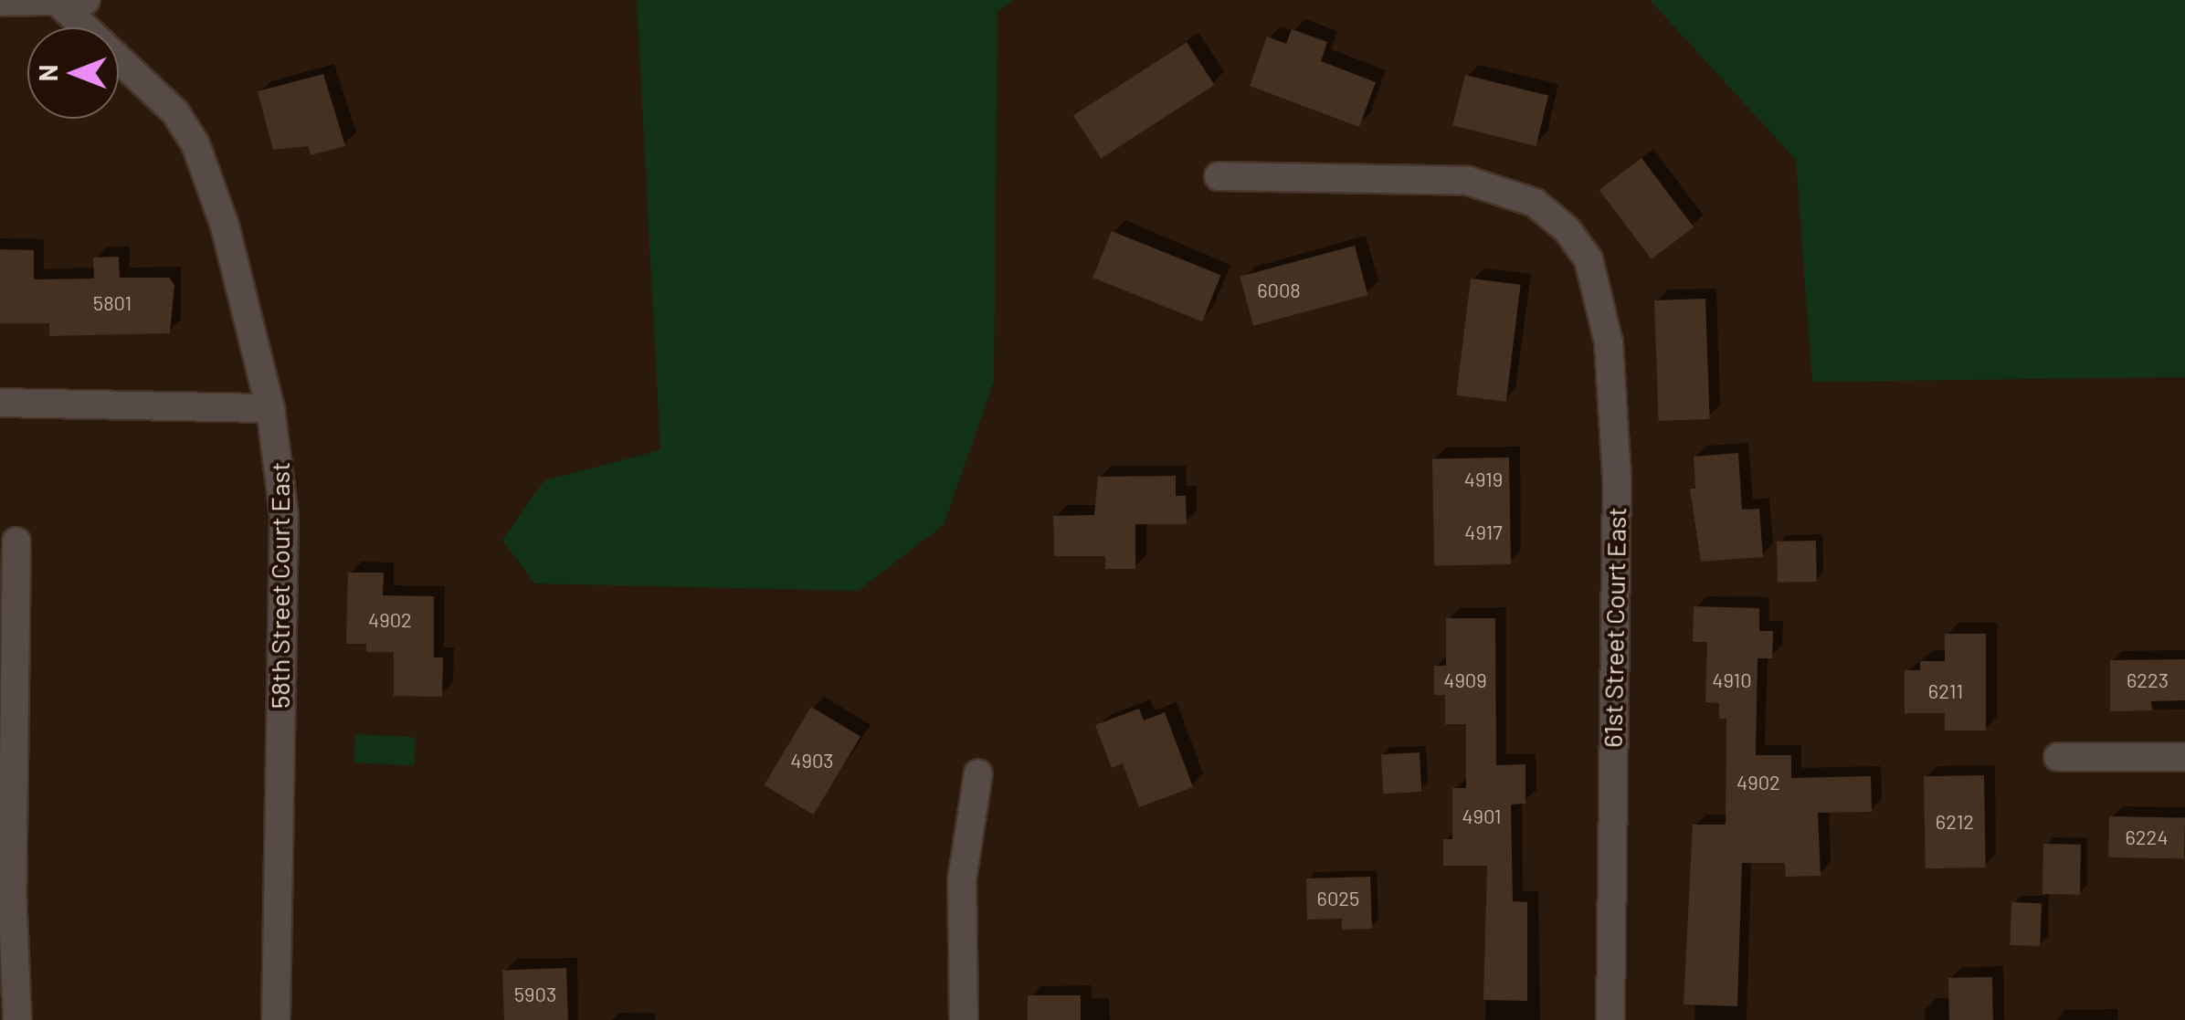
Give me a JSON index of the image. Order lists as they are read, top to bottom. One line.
{"streets":{"street":["58th Street Court East","61st Street Court East"]},"house_numbers":["6008","5801","4919","4917","4902","4909","4910","6223","6211","4903","4902","4901","6212","6224","6025","5903"],"north":"left"}
